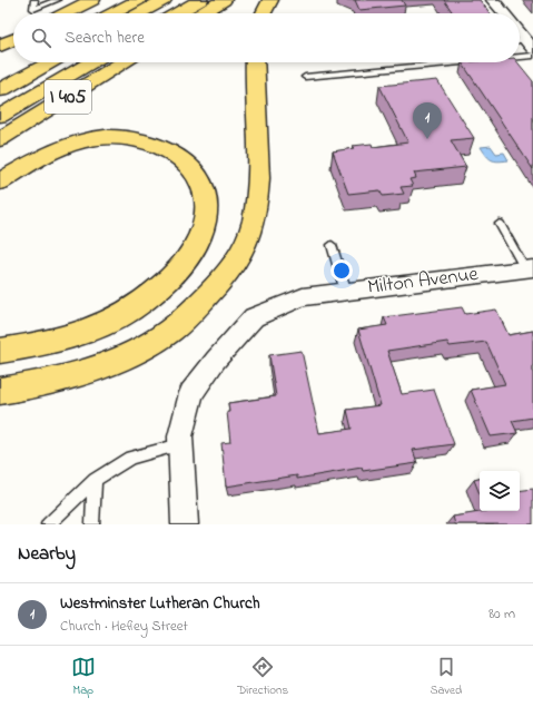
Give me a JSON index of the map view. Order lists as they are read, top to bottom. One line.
{"streets":{"highway":["I 405"],"street":["Milton Avenue"]},"page":{"search":"Search here","pins":"1","heading":"Nearby","list":[{"mark":"1","name":"Westminster Lutheran Church","note":"Church · Hefley Street","value":"80 m"}],"nav":["Map","Directions","Saved"]}}
